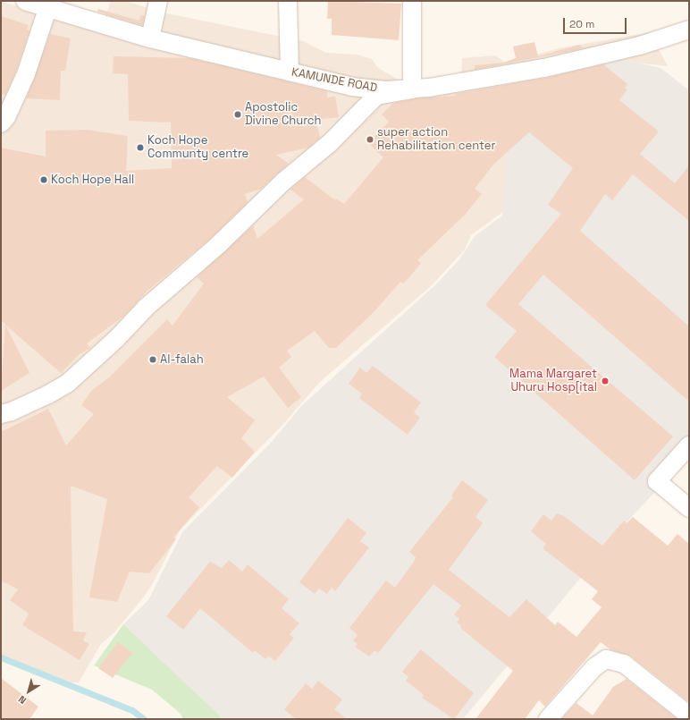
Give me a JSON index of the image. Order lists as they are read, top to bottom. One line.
{"streets":{"street":["KAMUNDE ROAD"]},"places":["Apostolic Divine Church","super action Rehabilitation center","Koch Hope Communty centre","Koch Hope Hall","Al-falah","Mama Margaret Uhuru Hosp[ital"],"scale_bar":"20 m","north":"bottom left"}
